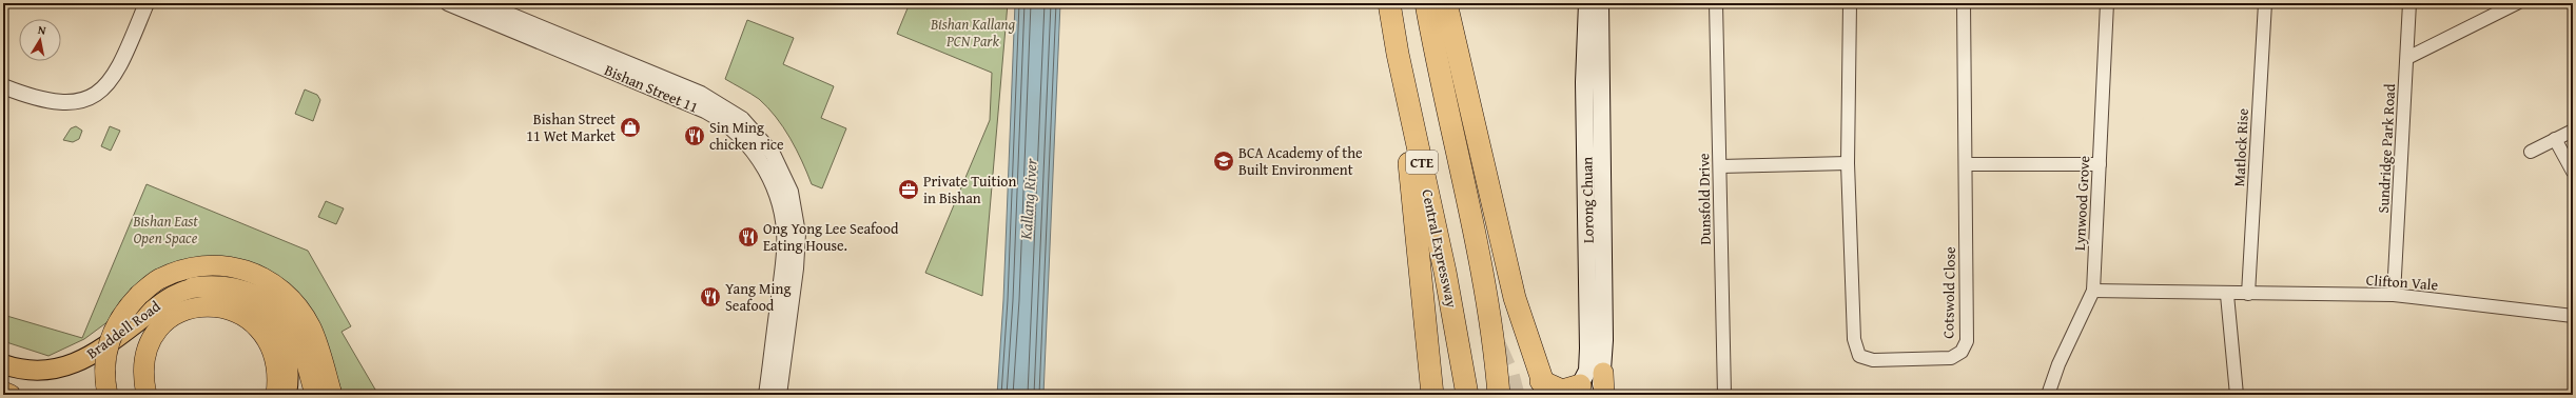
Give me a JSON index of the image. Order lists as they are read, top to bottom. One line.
{"streets":{"highway":["CTE","Central Expressway"],"main road":["Lorong Chuan","Braddell Road"],"street":["Bishan Street 11","Matlock Rise","Sundridge Park Road","Dunsfold Drive","Lynwood Grove","Clifton Vale","Cotswold Close"]},"crossings":[["Matlock Rise","Clifton Vale"],["Sundridge Park Road","Clifton Vale"],["Lynwood Grove","Clifton Vale"]],"water":["Kallang River"],"parks":["Bishan Kallang PCN Park","Bishan East Open Space"],"places":{"shop":["Bishan Street 11 Wet Market"],"restaurant":["Sin Ming chicken rice","Ong Yong Lee Seafood Eating House.","Yang Ming Seafood"],"school or university":["BCA Academy of the Built Environment"],"office":["Private Tuition in Bishan"]},"north":"top"}
